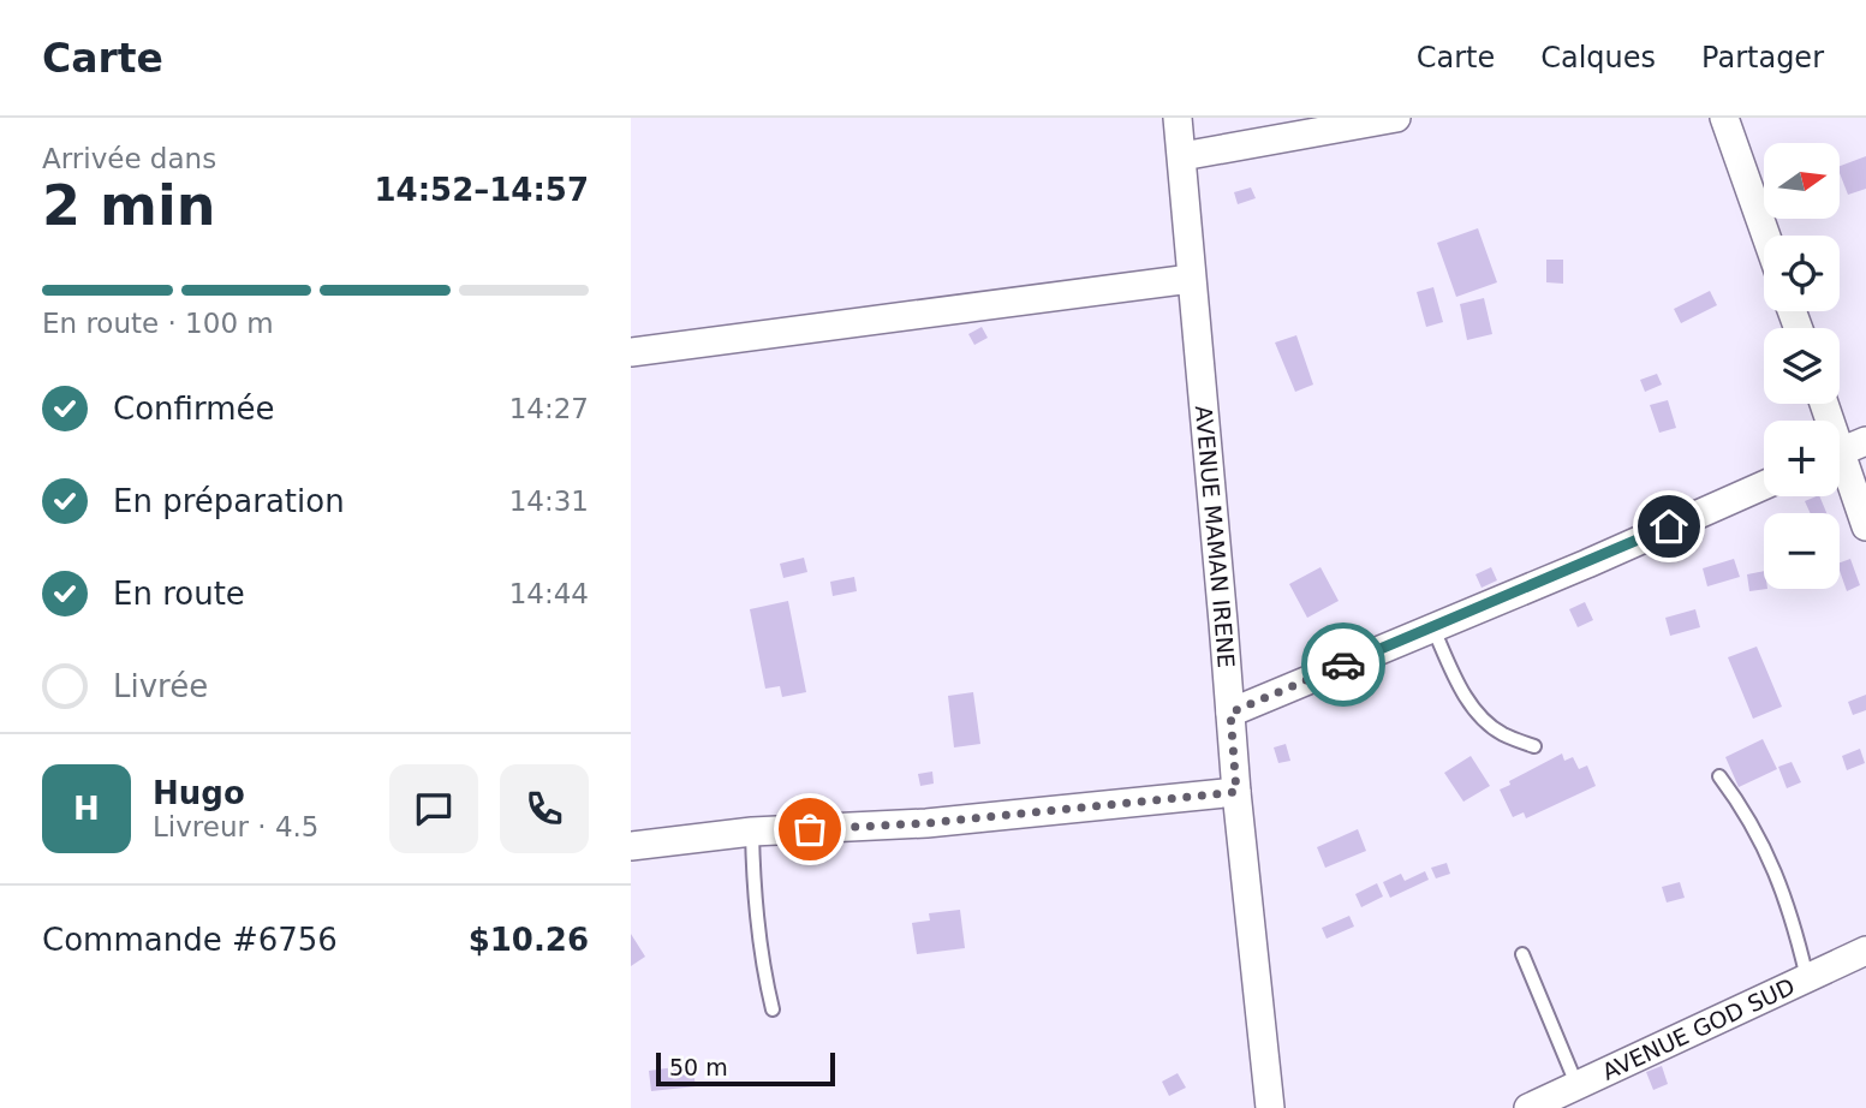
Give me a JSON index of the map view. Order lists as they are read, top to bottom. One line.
{"streets":{"street":["AVENUE MAMAN IRENE","AVENUE GOD SUD"]},"scale_bar":"50 m","north":"right","page":{"header":"Carte","nav":["Carte","Calques","Partager"],"heading":["2 min","Arrivée dans","14:52–14:57"],"panel":["Hugo","Livreur · 4.5","Commande #6756","$10.26"],"map_buttons":["+","−"],"bar":"En route · 100 m","list":[["Confirmée","14:27"],["En préparation","14:31"],["En route","14:44"],"Livrée"],"round":"H","scale":"50 m"}}
